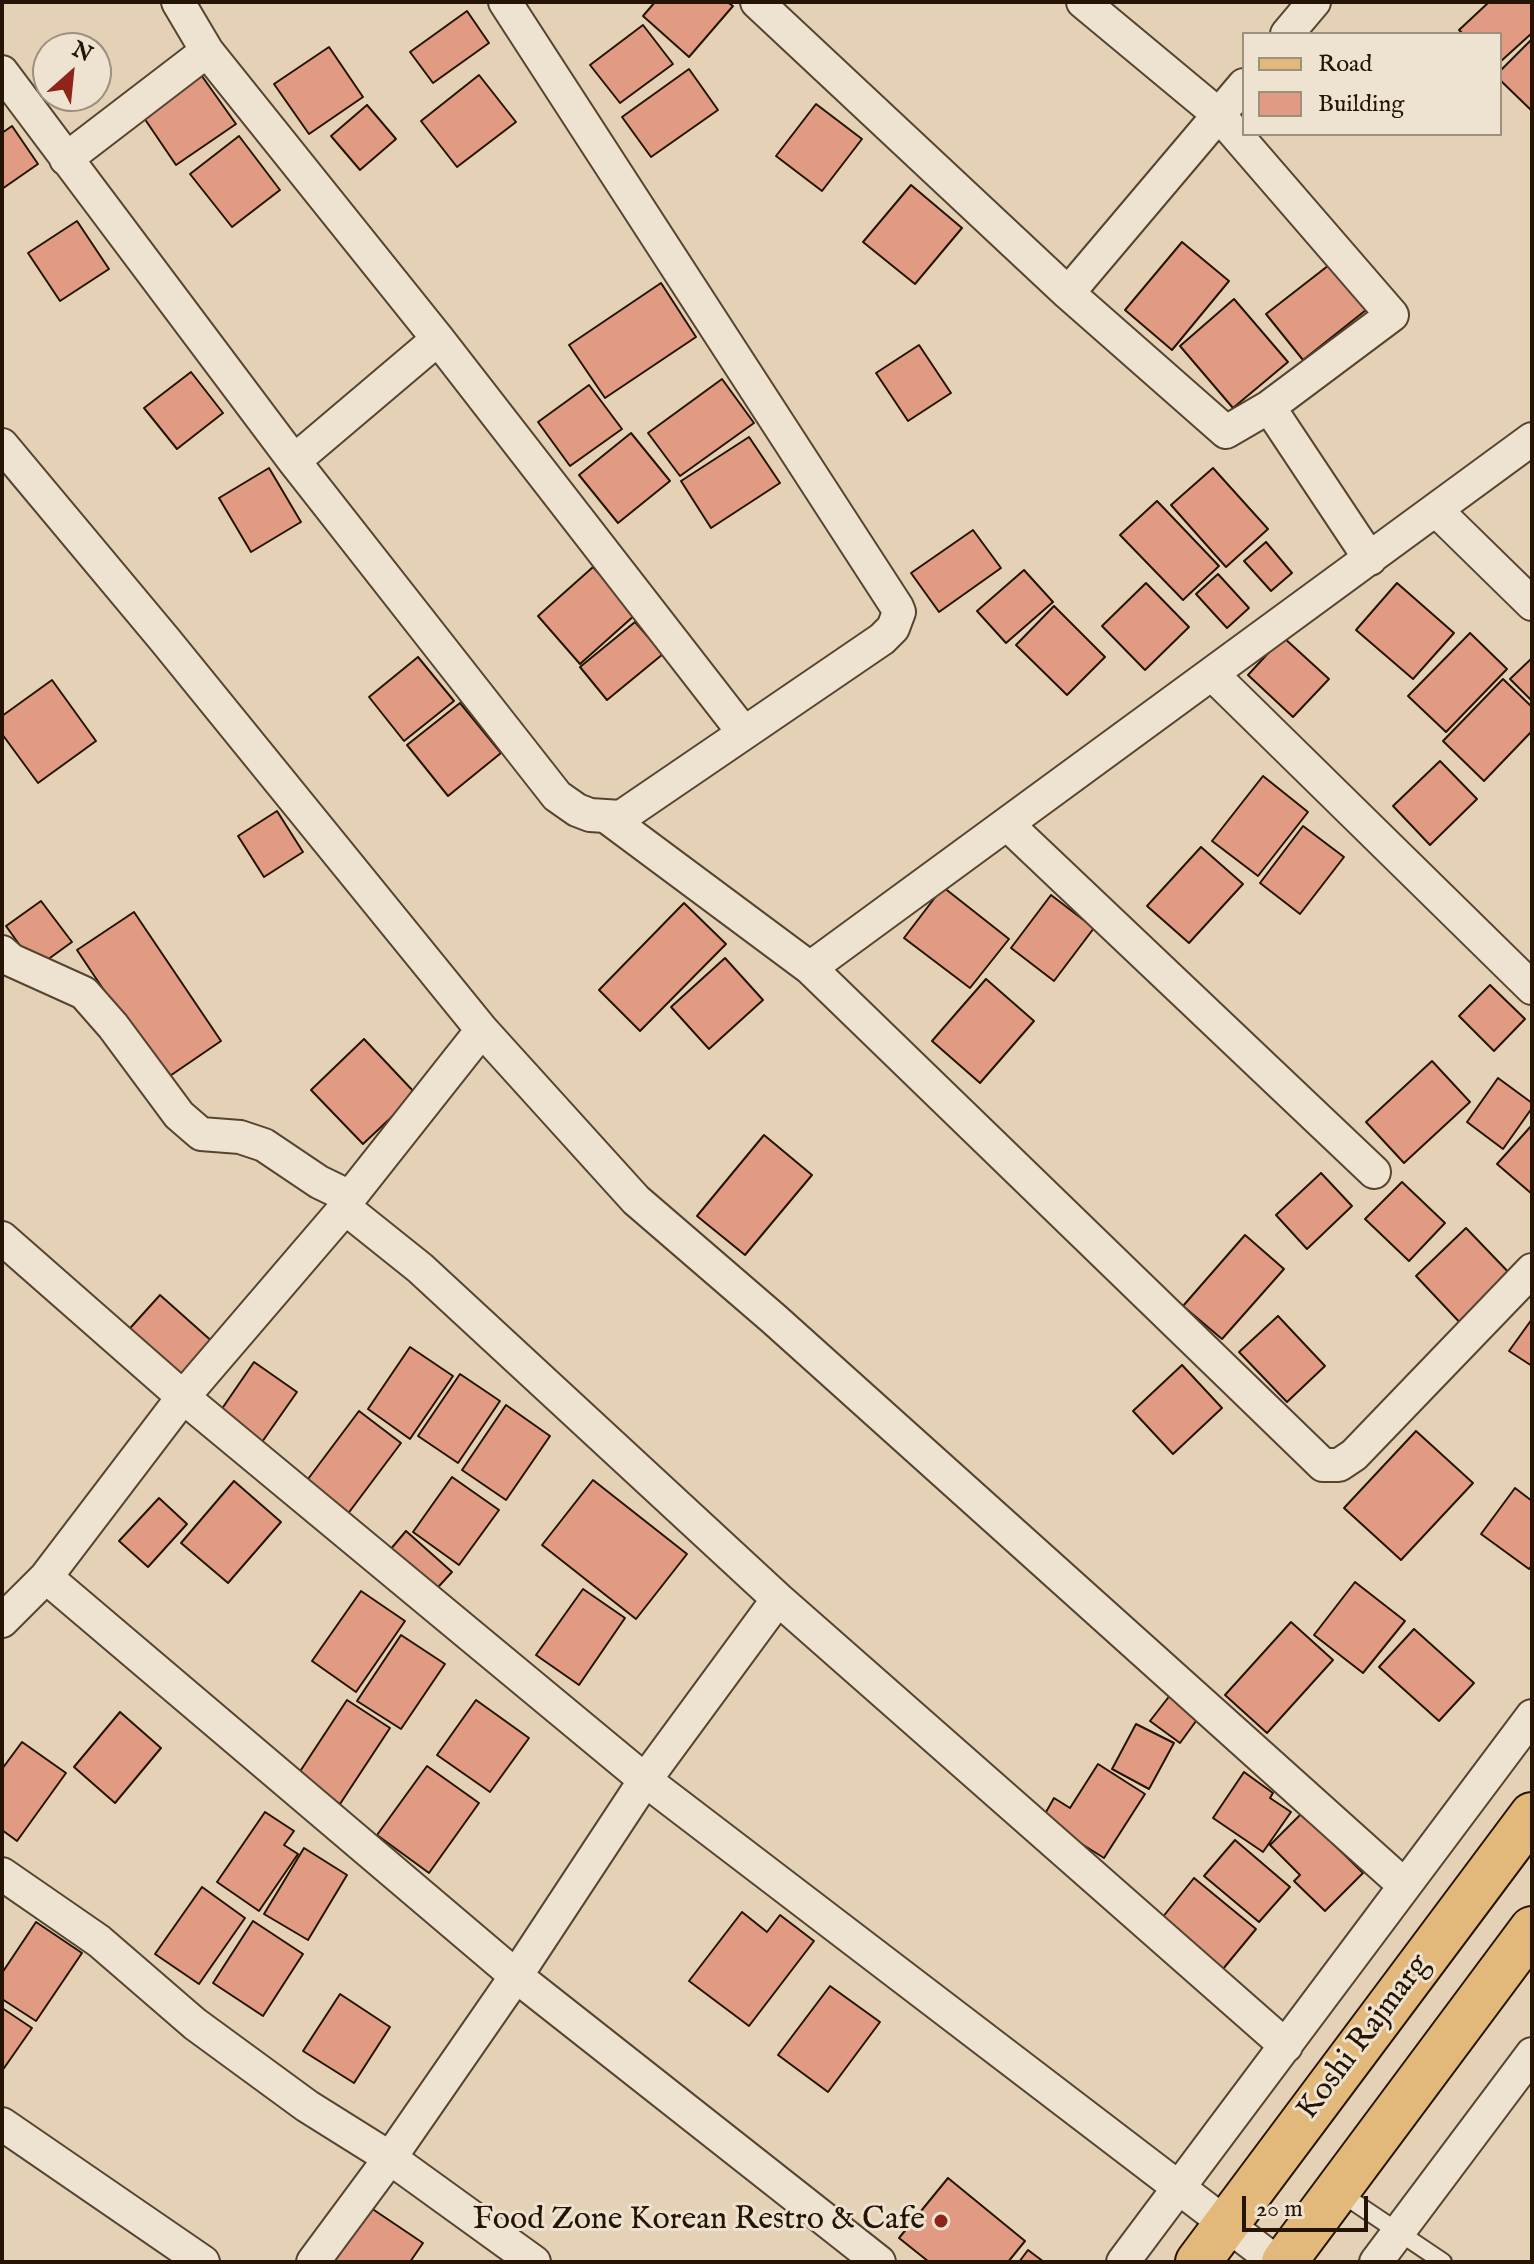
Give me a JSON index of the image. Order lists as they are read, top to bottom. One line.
{"streets":{"main road":["Koshi Rajmarg"]},"places":["Food Zone Korean Restro & Cafe"],"legend":["Road","Building"],"scale_bar":"20 m","north":"top right"}
